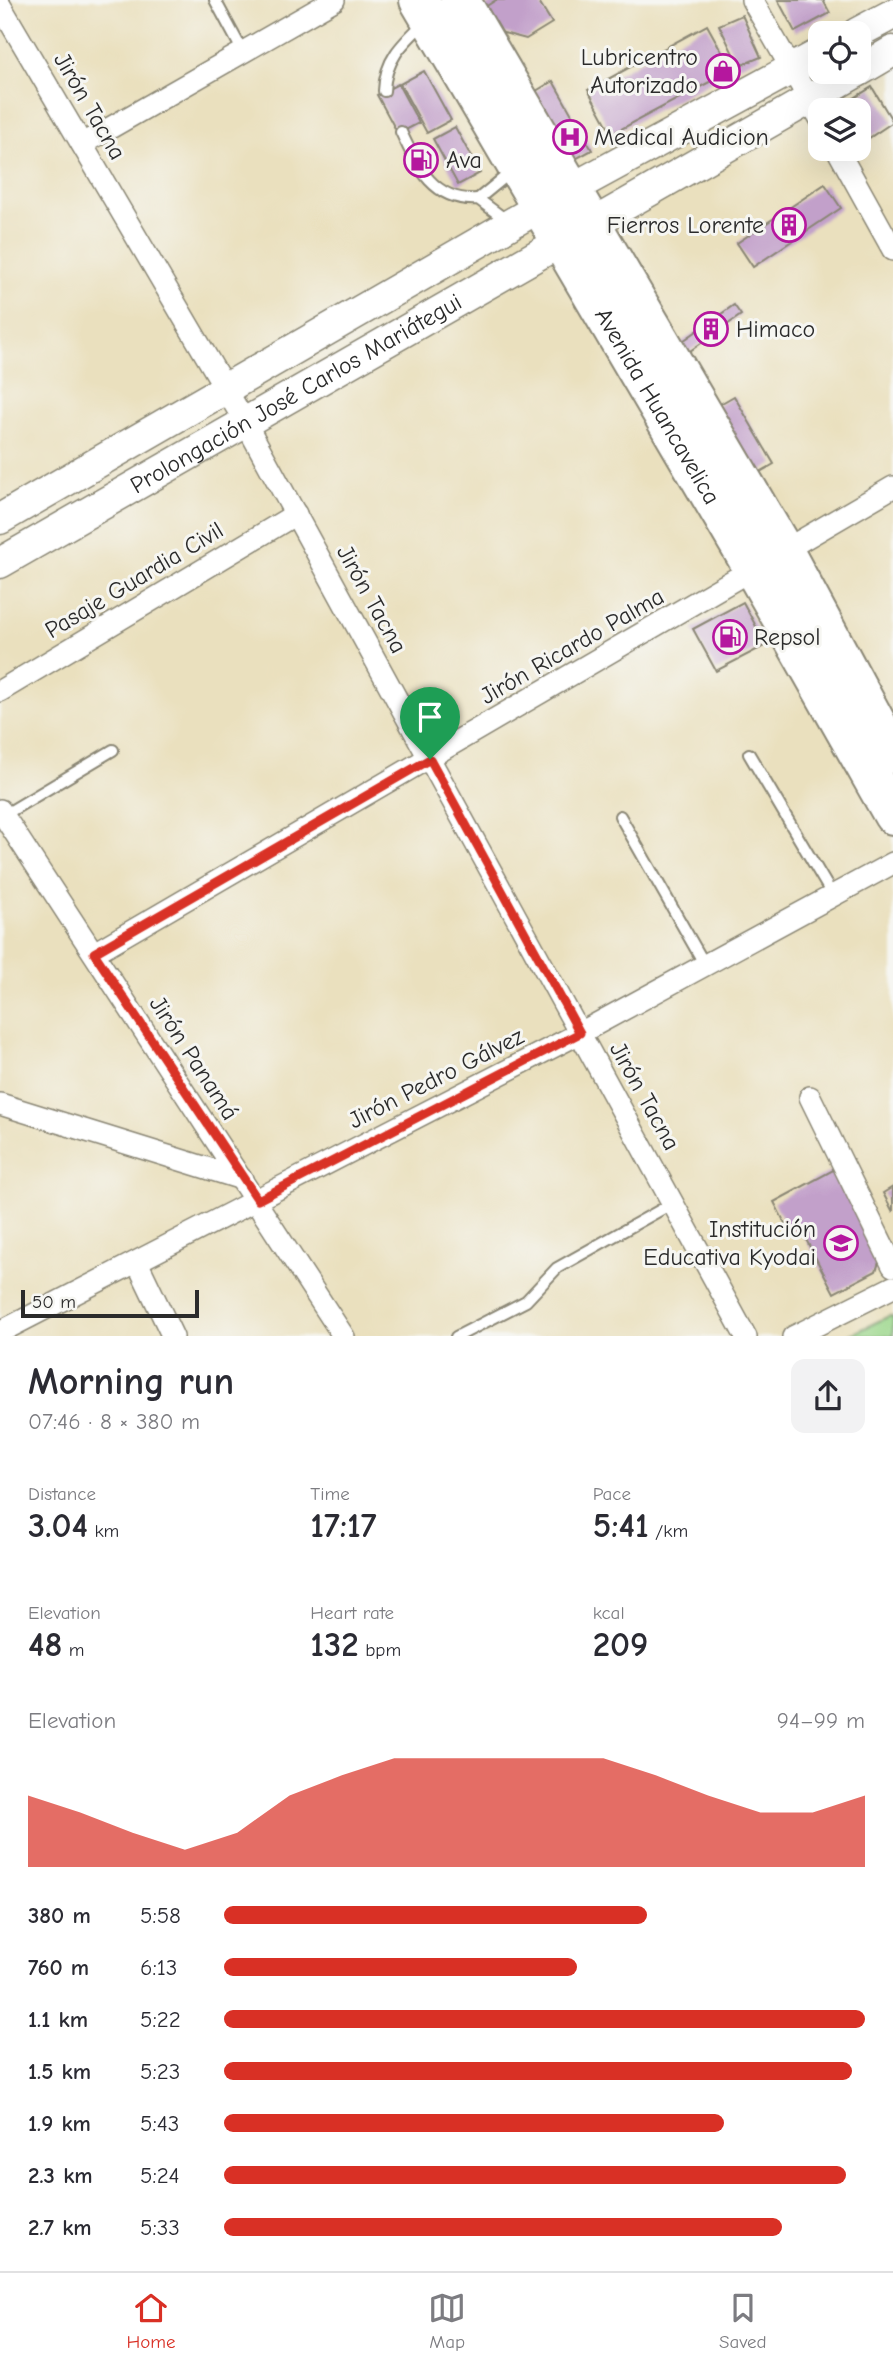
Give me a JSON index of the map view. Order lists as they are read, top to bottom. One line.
{"streets":{"highway":["Avenida Huancavelica"],"street":["Jirón Tacna","Prolongación José Carlos Mariátegui","Pasaje Guardia Civil","Jirón Ricardo Palma","Jirón Panamá","Jirón Pedro Gálvez"]},"crossings":[["Jirón Tacna","Prolongación José Carlos Mariátegui"],["Jirón Tacna","Pasaje Guardia Civil"],["Jirón Tacna","Jirón Ricardo Palma"],["Jirón Tacna","Jirón Pedro Gálvez"],["Prolongación José Carlos Mariátegui","Avenida Huancavelica"],["Avenida Huancavelica","Jirón Ricardo Palma"],["Jirón Ricardo Palma","Jirón Panamá"],["Jirón Panamá","Jirón Pedro Gálvez"]],"places":{"shop":["Lubricentro Autorizado"],"hospital":["Medical Audicion"],"fuel station":["Ava","Repsol"],"building":["Fierros Lorente","Himaco"],"school or university":["Institución Educativa Kyodai"]},"scale_bar":"50 m","page":{"scale":"50 m","heading":["Morning run","07:46 · 8 × 380 m"],"stats":[["Distance","3.04 km"],["Time","17:17"],["Pace","5:41 /km"],["Elevation","48 m"],["Heart rate","132 bpm"],["kcal","209"]],"chart":["Elevation","94–99 m"],"list":[{"name":"380 m","note":"5:58"},{"name":"760 m","note":"6:13"},{"name":"1.1 km","note":"5:22"},{"name":"1.5 km","note":"5:23"},{"name":"1.9 km","note":"5:43"},{"name":"2.3 km","note":"5:24"},{"name":"2.7 km","note":"5:33"}],"tabs":["Home","Map","Saved"]}}
